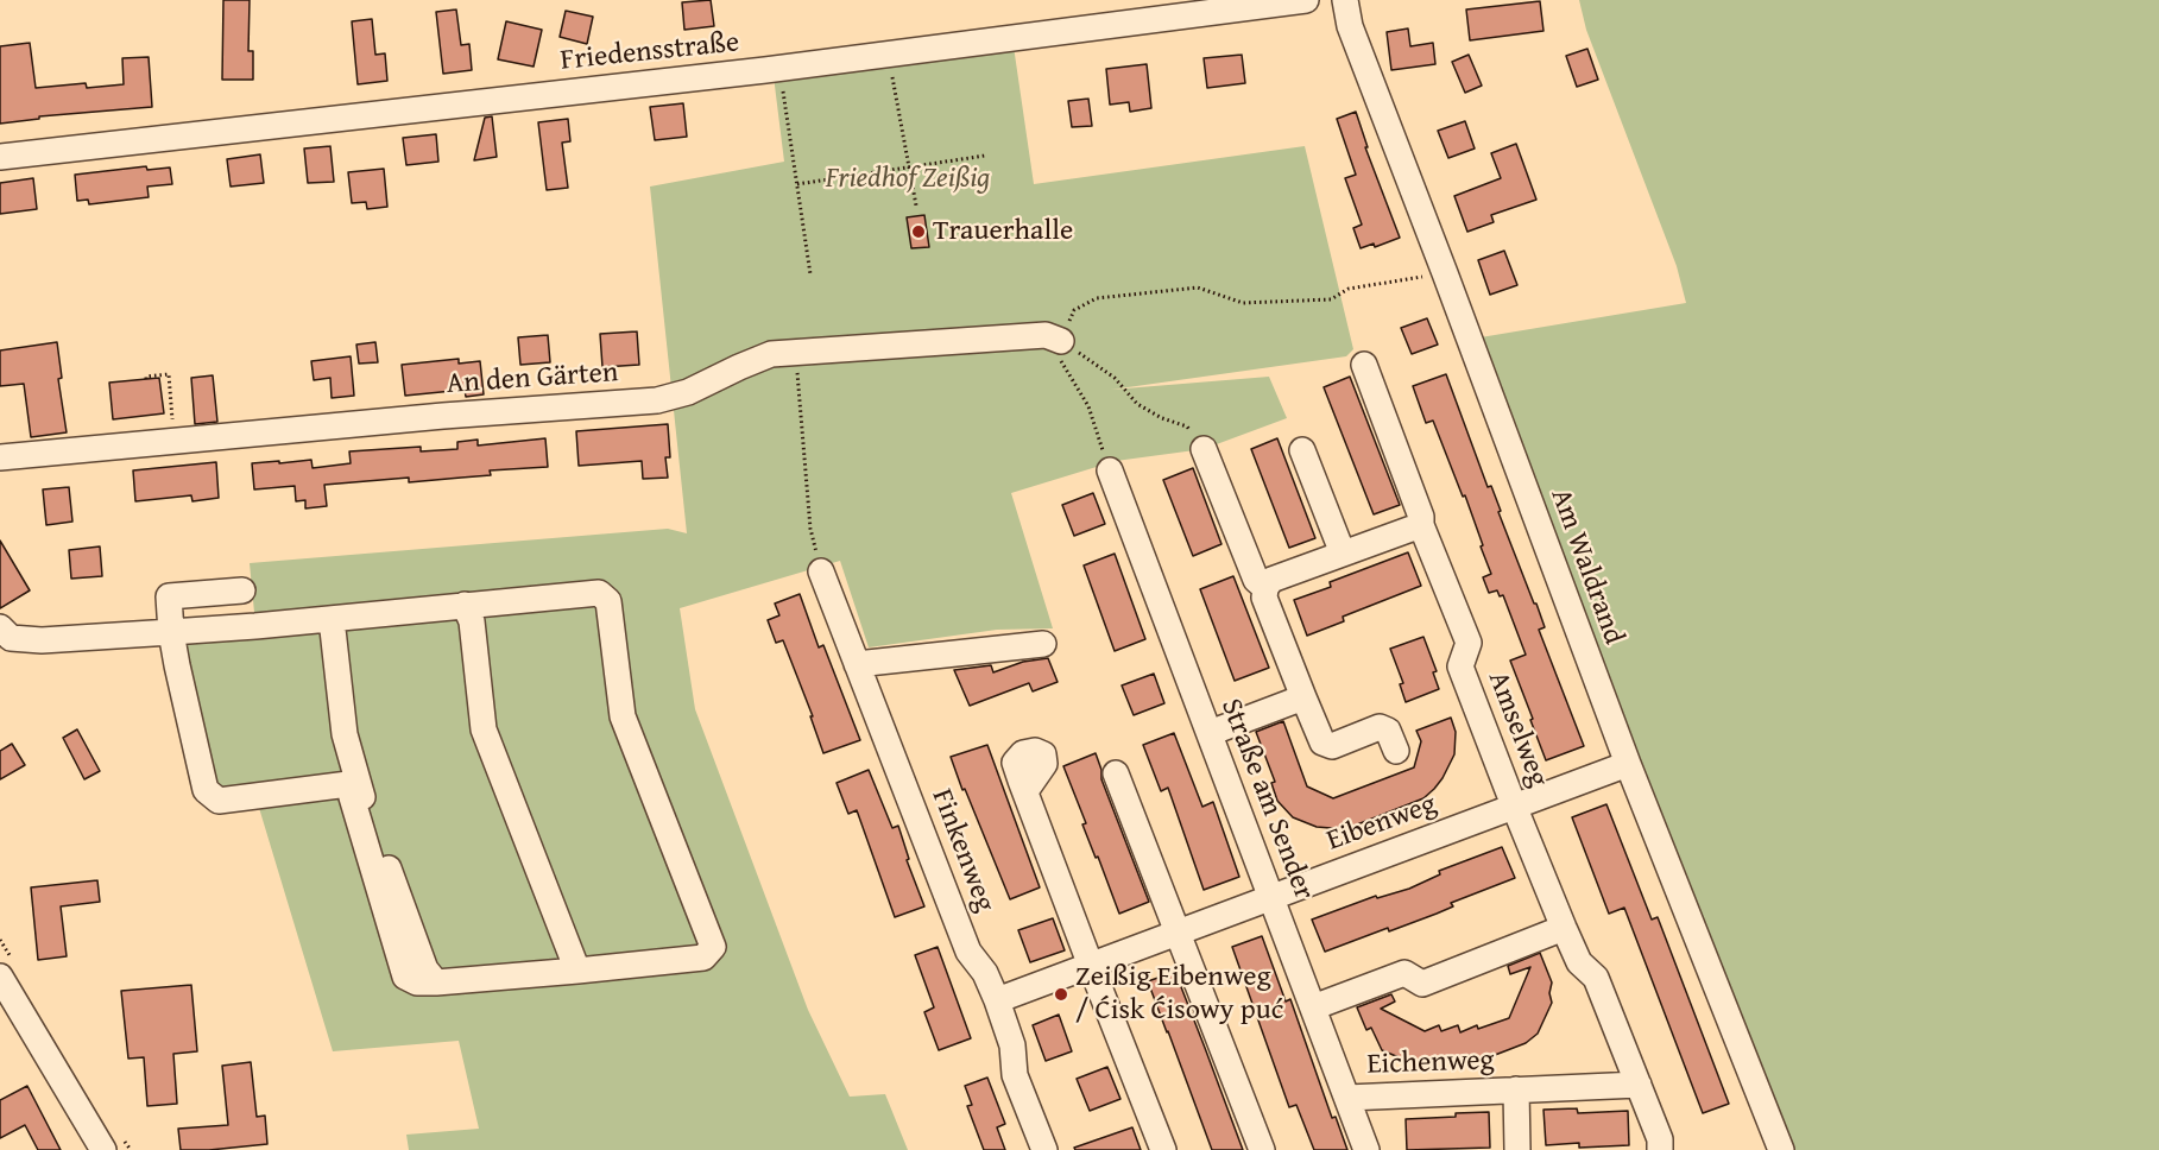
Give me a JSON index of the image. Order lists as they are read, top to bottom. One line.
{"streets":{"street":["Friedensstraße","An den Gärten","Am Waldrand","Amselweg","Straße am Sender","Eibenweg","Finkenweg","Eichenweg"]},"crossings":[["Am Waldrand","Eibenweg"],["Amselweg","Eibenweg"],["Amselweg","Eichenweg"],["Straße am Sender","Eibenweg"],["Straße am Sender","Eichenweg"],["Eibenweg","Finkenweg"]],"parks":["Friedhof Zeißig"],"places":["Trauerhalle","Zeißig Eibenweg / Ćisk Ćisowy puć"]}
